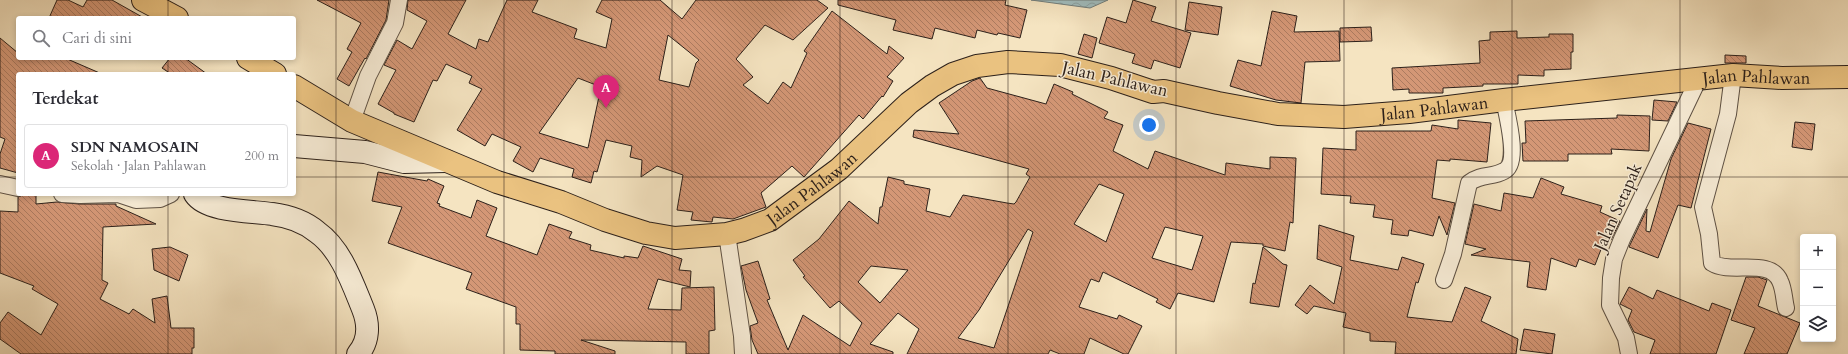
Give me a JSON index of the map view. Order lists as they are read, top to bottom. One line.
{"streets":{"highway":["Jalan Pahlawan"],"street":["Jalan Setapak"]},"crossings":[["Jalan Pahlawan","Jalan Setapak"]],"page":{"search":"Cari di sini","heading":"Terdekat","pins":"A","list":[{"mark":"A","name":"SDN NAMOSAIN","note":"Sekolah · Jalan Pahlawan","value":"200 m"}],"map_buttons":["+","−"]}}
